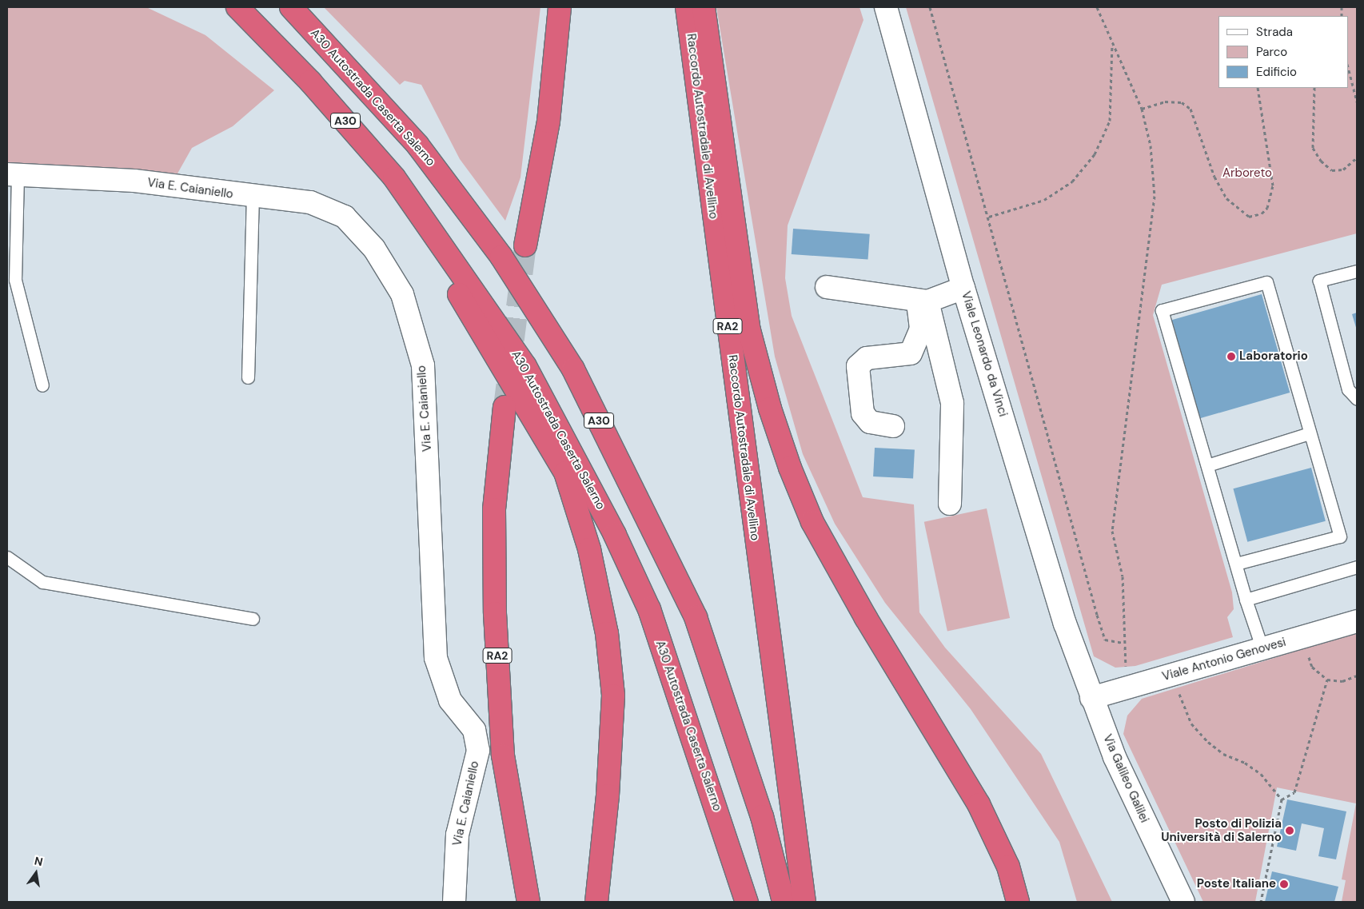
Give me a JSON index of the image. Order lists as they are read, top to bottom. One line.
{"streets":{"highway":["A30 Autostrada Caserta Salerno","A30","Raccordo Autostradale di Avellino","RA2"],"street":["Via E. Caianiello","Viale Leonardo da Vinci","Viale Antonio Genovesi","Via Galileo Galilei"]},"crossings":[["Viale Leonardo da Vinci","Viale Antonio Genovesi"],["Viale Leonardo da Vinci","Via Galileo Galilei"],["Viale Antonio Genovesi","Via Galileo Galilei"]],"parks":["Arboreto"],"places":["Laboratorio","Posto di Polizia Università di Salerno","Poste Italiane"],"legend":["Strada","Parco","Edificio"],"north":"top"}
